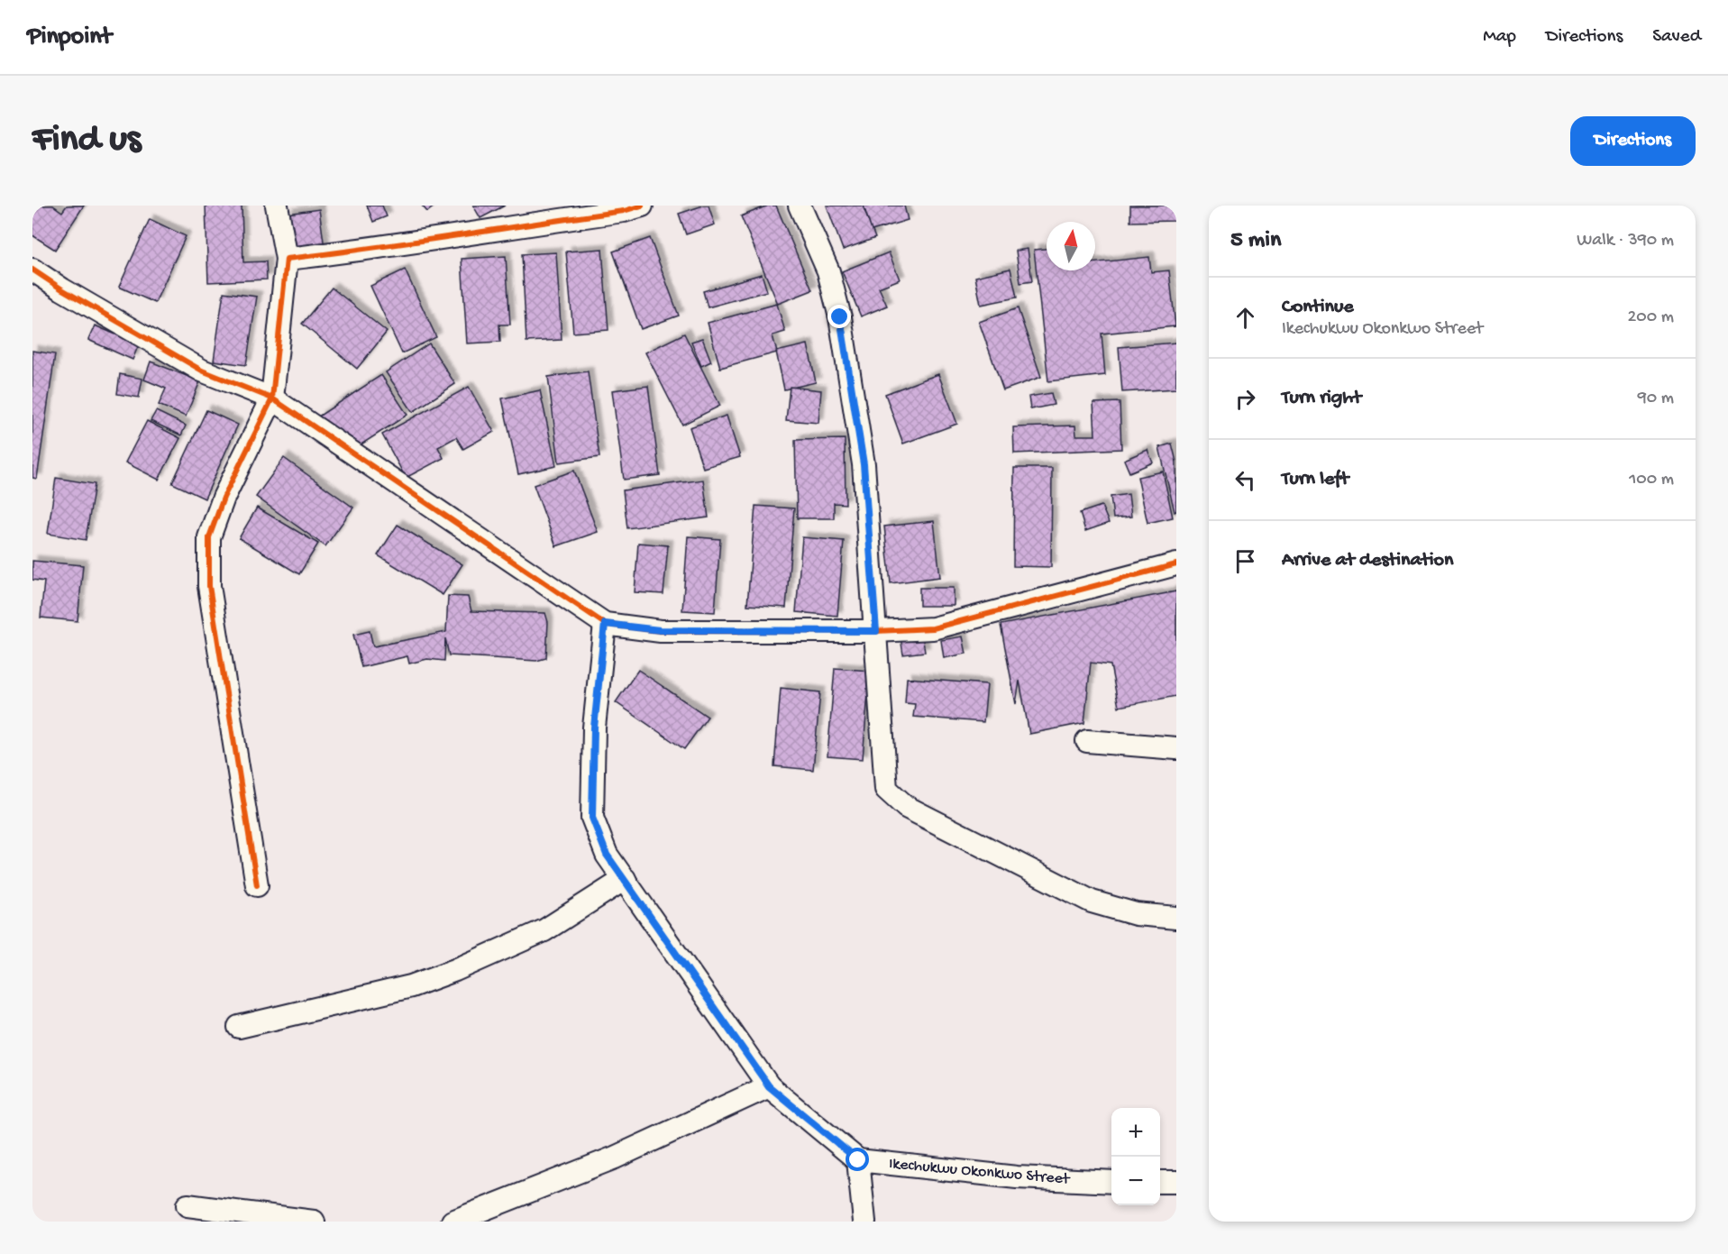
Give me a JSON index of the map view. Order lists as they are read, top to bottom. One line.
{"streets":{"street":["Ikechukwu Okonkwo Street"]},"north":"top","page":{"header":"Pinpoint","nav":["Map","Directions","Saved"],"buttons":"Directions","title":"Find us","heading":["5 min","Walk · 390 m"],"list":[["Continue","Ikechukwu Okonkwo Street","200 m"],["Turn right","90 m"],["Turn left","100 m"],"Arrive at destination"],"map_buttons":["+","−"]}}
